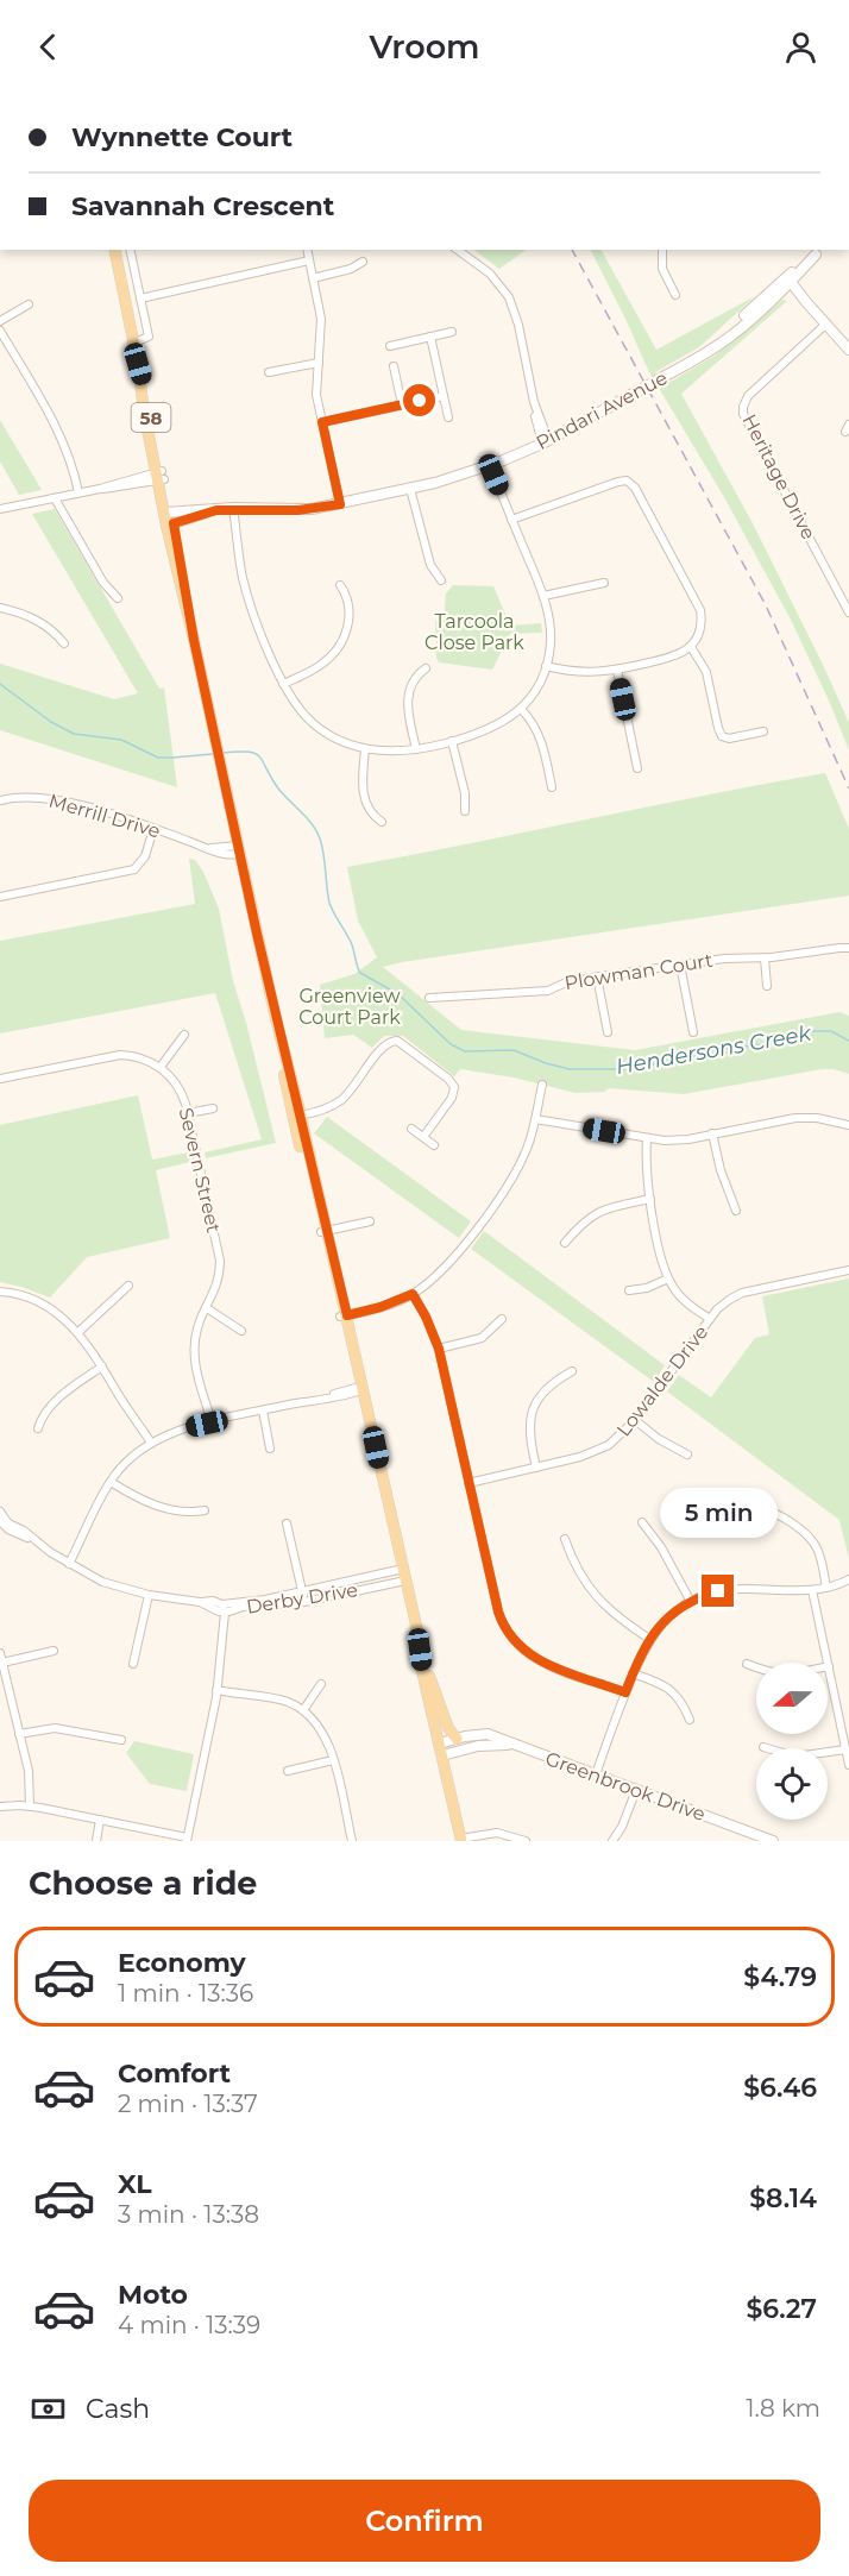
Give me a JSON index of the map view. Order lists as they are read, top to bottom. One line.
{"streets":{"main road":["58"],"street":["Pindari Avenue","Heritage Drive","Merrill Drive","Plowman Court","Severn Street","Lowalde Drive","Derby Drive","Greenbrook Drive"]},"crossings":[["Pindari Avenue","58"],["58","Merrill Drive"],["58","Derby Drive"],["58","Greenbrook Drive"]],"water":["Hendersons Creek"],"parks":["Tarcoola Close Park","Greenview Court Park"],"north":"left","page":{"header":"Vroom","banner":["Wynnette Court","Savannah Crescent"],"bubble":"5 min","heading":"Choose a ride","list":[{"name":"Economy","note":"1 min · 13:36","value":"$4.79"},{"name":"Comfort","note":"2 min · 13:37","value":"$6.46"},{"name":"XL","note":"3 min · 13:38","value":"$8.14"},{"name":"Moto","note":"4 min · 13:39","value":"$6.27"}],"pay":["Cash","1.8 km"],"buttons":"Confirm"}}
